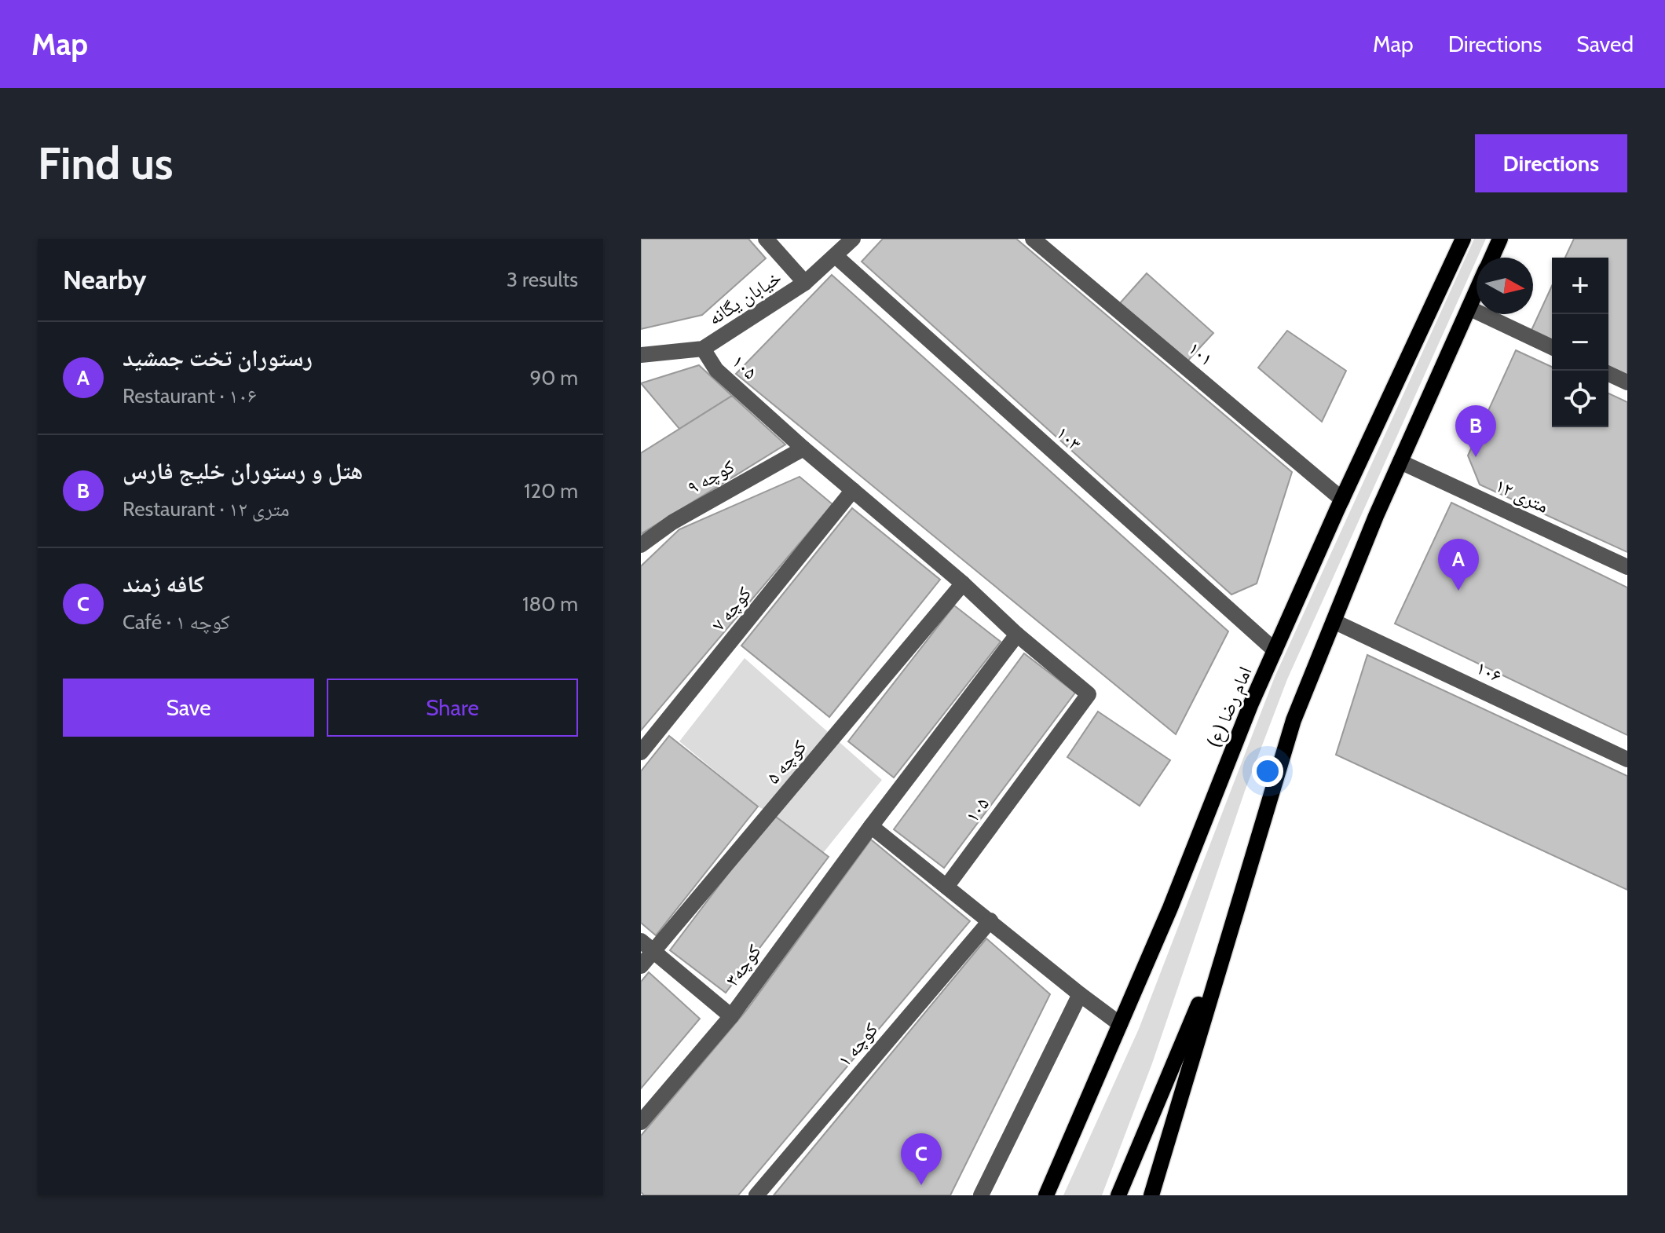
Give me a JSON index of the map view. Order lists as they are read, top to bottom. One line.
{"streets":{"main road":["امام رضا (ع)"],"street":["خیابان یگانه","۱۰۱","۱۰۵","۱۰۳","کوچه ۹","۱۲ متری","کوچه ۷","۱۰۶","کوچه ۵","کوچه۳","کوچه ۱"]},"crossings":[["خیابان یگانه","۱۰۵"],["خیابان یگانه","۱۰۳"],["۱۰۱","امام رضا (ع)"],["۱۰۵","کوچه ۹"],["۱۰۵","کوچه ۷"],["۱۰۵","کوچه ۵"],["۱۰۳","امام رضا (ع)"]],"north":"right","page":{"header":"Map","nav":["Map","Directions","Saved"],"buttons":["Directions",["Save","Share"]],"title":"Find us","heading":["Nearby","3 results"],"map_buttons":["+","−"],"list":[{"mark":"A","name":"رستوران تخت جمشید","note":"Restaurant · ۱۰۶","value":"90 m"},{"mark":"B","name":"هتل و رستوران خلیج فارس","note":"Restaurant · ۱۲ متری","value":"120 m"},{"mark":"C","name":"کافه زمند","note":"Café · کوچه ۱","value":"180 m"}],"pins":["B","A","C"]}}
